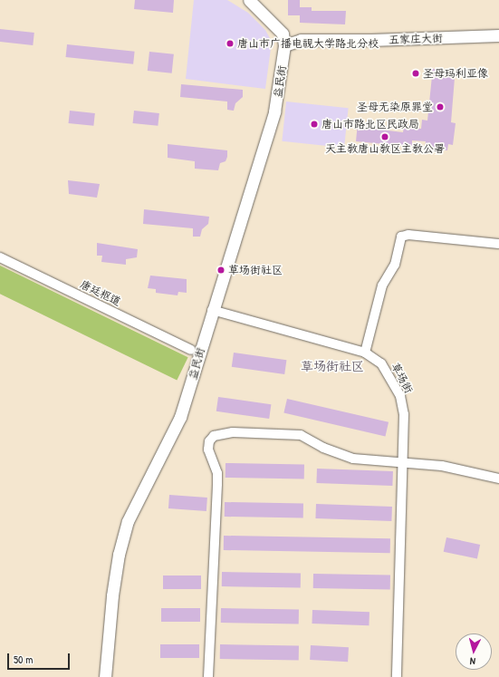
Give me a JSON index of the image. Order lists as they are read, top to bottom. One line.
{"streets":{"street":["五家庄大街","益民街","唐廷枢道","草场街"]},"crossings":[["五家庄大街","益民街"],["益民街","草场街"]],"districts":["草场街社区"],"places":["唐山市广播电视大学路北分校","圣母玛利亚像","圣母无染原罪堂","唐山市路北区民政局","天主教唐山教区主教公署","草场街社区"],"scale_bar":"50 m","north":"bottom"}
